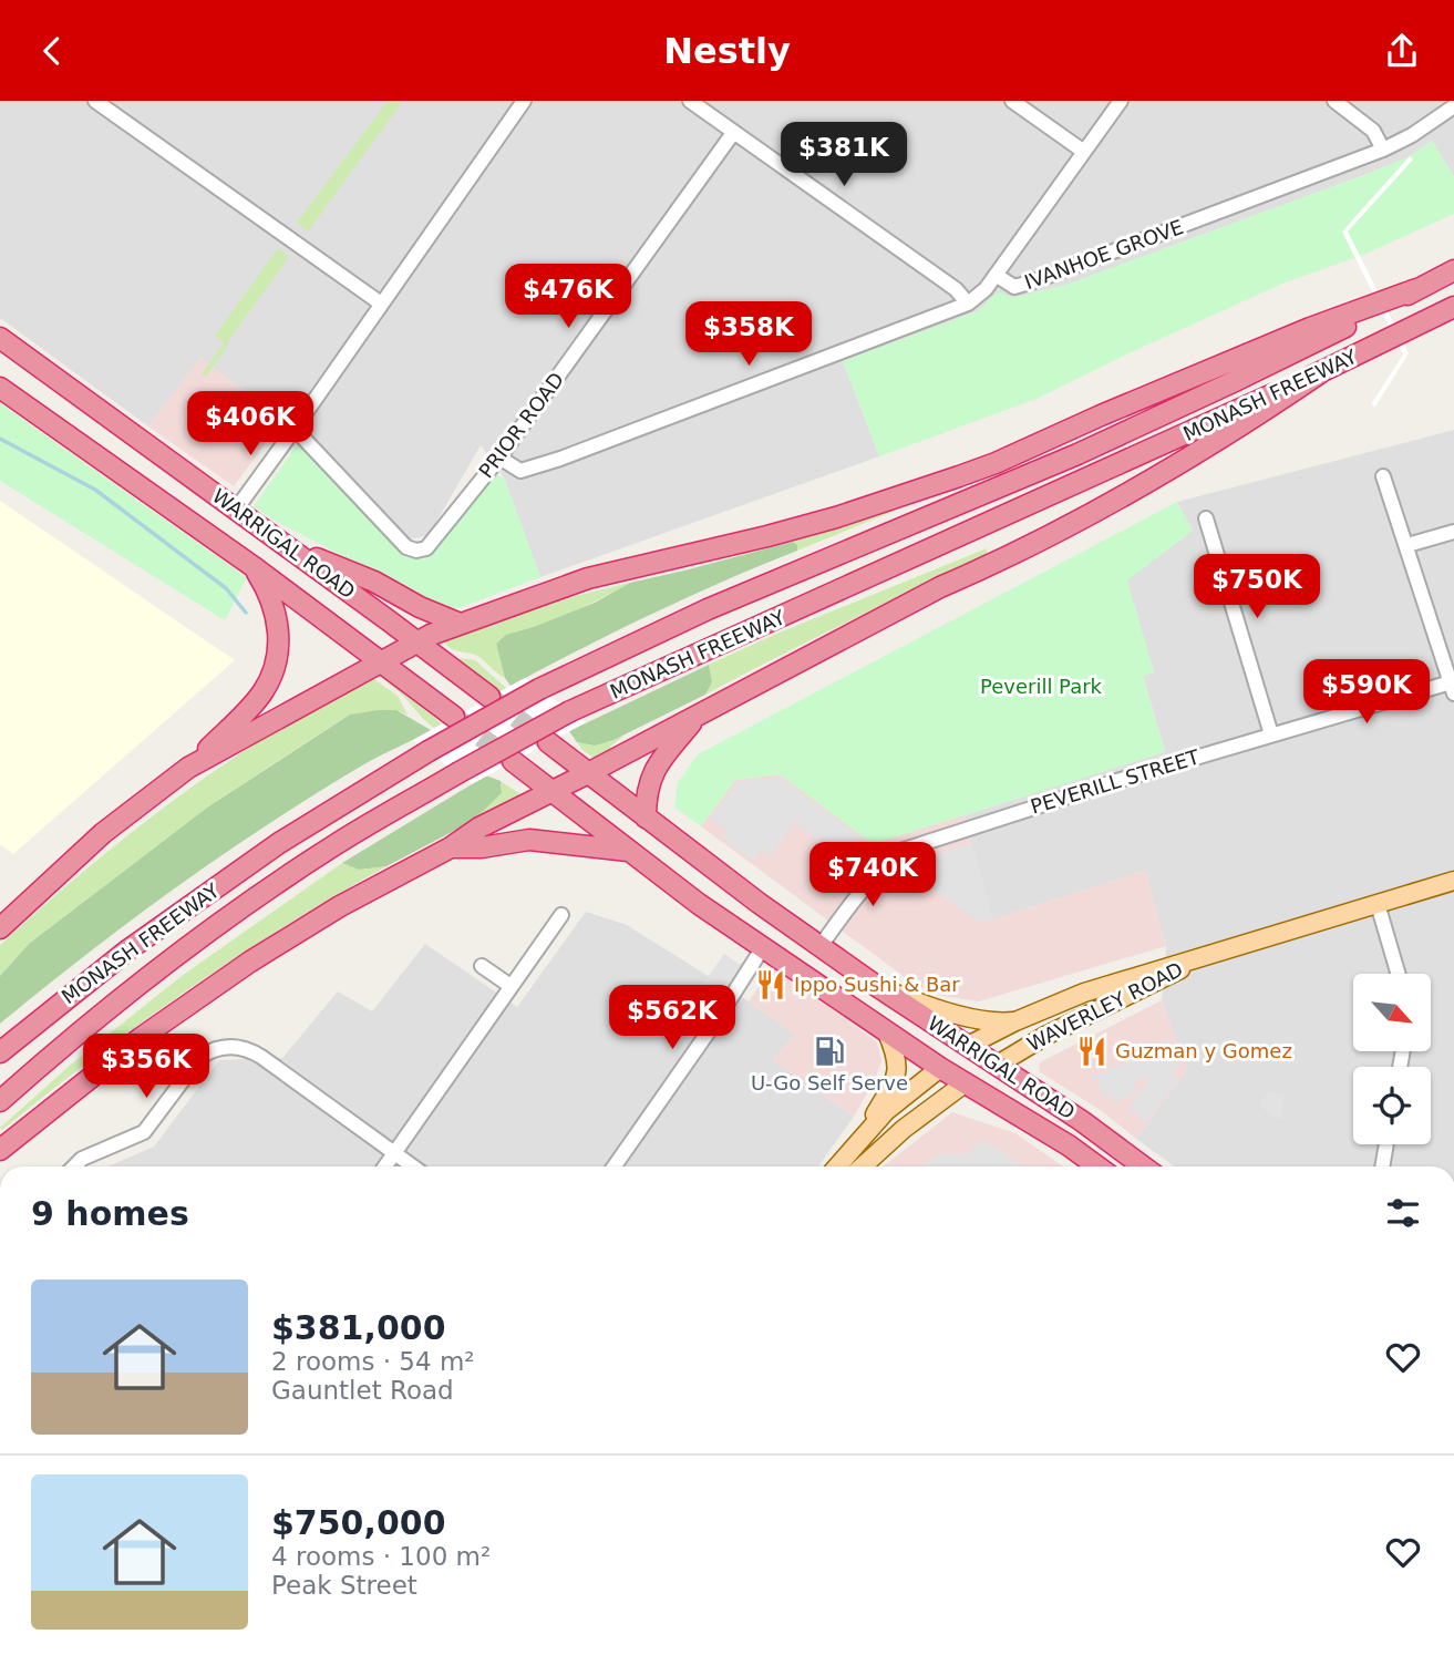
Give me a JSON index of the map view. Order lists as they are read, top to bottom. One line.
{"streets":{"highway":["MONASH FREEWAY","WARRIGAL ROAD","WAVERLEY ROAD"],"street":["IVANHOE GROVE","PRIOR ROAD","PEVERILL STREET"]},"crossings":[["IVANHOE GROVE","PRIOR ROAD"],["WARRIGAL ROAD","PEVERILL STREET"],["WARRIGAL ROAD","WAVERLEY ROAD"]],"parks":["Peverill Park"],"places":{"restaurant":["Ippo Sushi & Bar","Guzman y Gomez"],"fuel station":["U-Go Self Serve"]},"north":"bottom right","page":{"header":"Nestly","price":["$381K","$476K","$358K","$406K","$750K","$590K","$740K","$562K","$356K"],"heading":"9 homes","list":[{"name":"$381,000","note":"2 rooms · 54 m² · Gauntlet Road"},{"name":"$750,000","note":"4 rooms · 100 m² · Peak Street"}]}}
